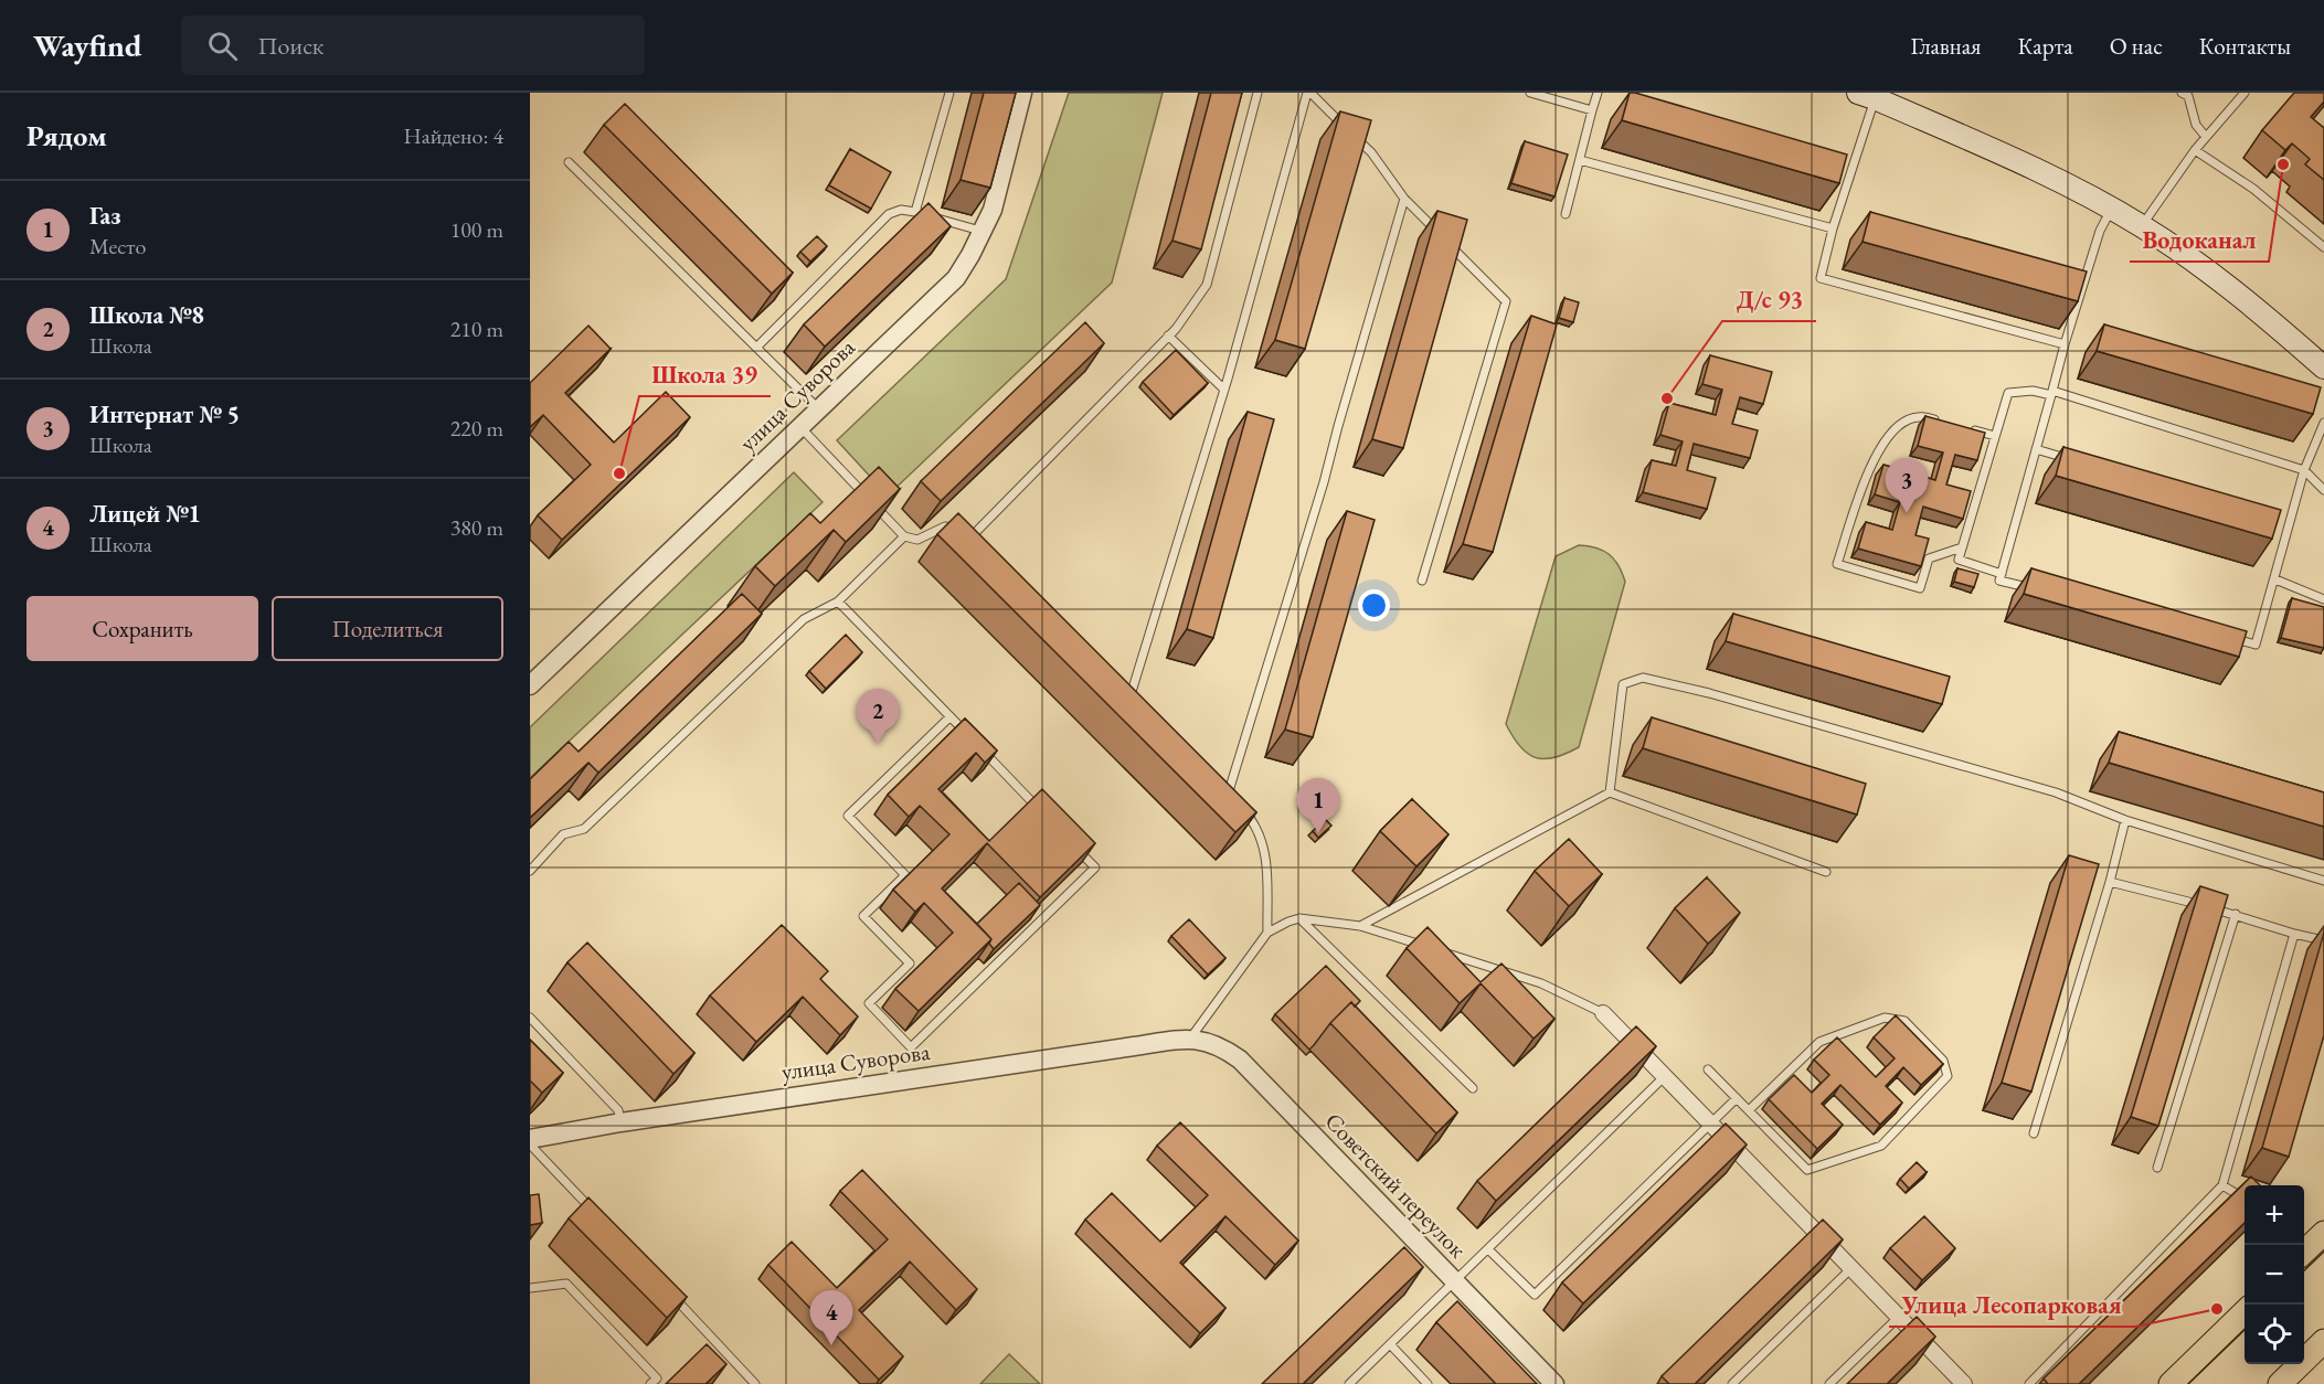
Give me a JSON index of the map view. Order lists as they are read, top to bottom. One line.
{"streets":{"street":["улица Суворова","Советский переулок"]},"crossings":[["улица Суворова","Советский переулок"]],"places":["Водоканал","Д/с 93","Школа 39","Улица Лесопарковая"],"page":{"header":"Wayfind","search":"Поиск","nav":["Главная","Карта","О нас","Контакты"],"heading":["Рядом","Найдено: 4"],"list":[{"mark":"1","name":"Газ","note":"Место","value":"100 m"},{"mark":"2","name":"Школа №8","note":"Школа","value":"210 m"},{"mark":"3","name":"Интернат № 5","note":"Школа","value":"220 m"},{"mark":"4","name":"Лицей №1","note":"Школа","value":"380 m"}],"pins":["3","2","1","4"],"buttons":["Сохранить","Поделиться"],"map_buttons":["+","−"]}}
